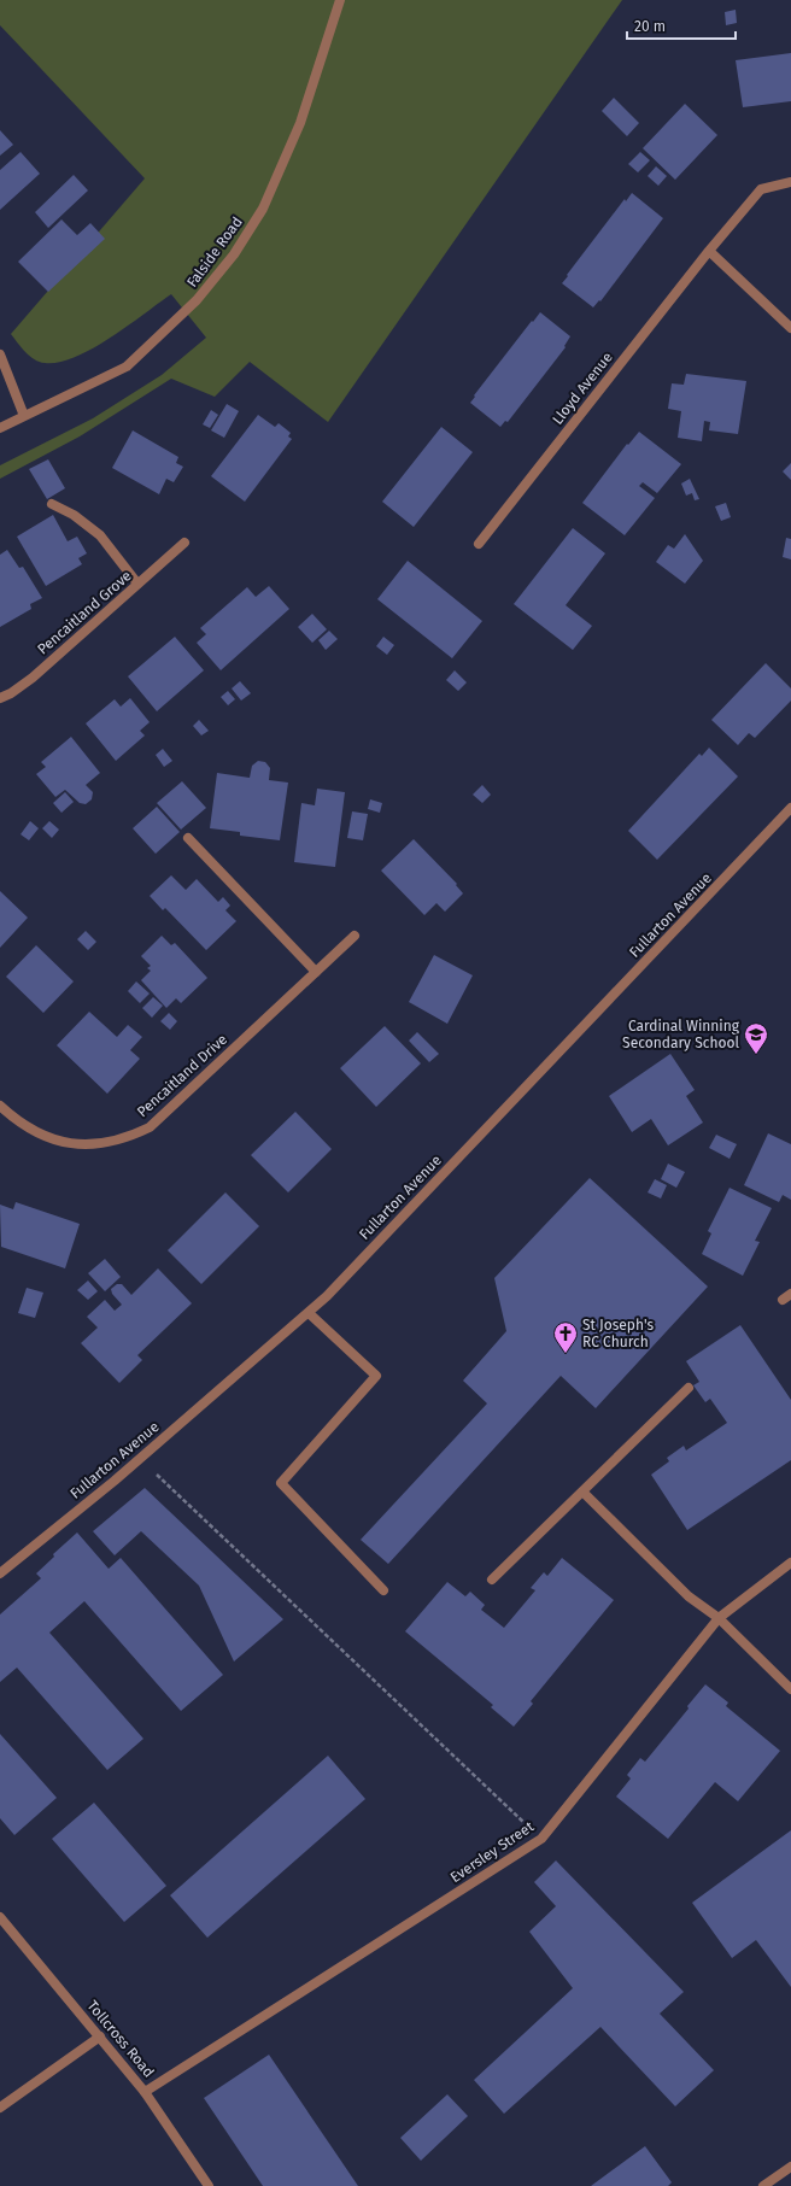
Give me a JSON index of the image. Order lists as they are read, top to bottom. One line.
{"streets":{"street":["Falside Road","Lloyd Avenue","Pencaitland Grove","Fullarton Avenue","Pencaitland Drive","Eversley Street","Tollcross Road"]},"crossings":[["Eversley Street","Tollcross Road"]],"places":{"school or university":["Cardinal Winning Secondary School"],"church":["St Joseph's RC Church"]},"scale_bar":"20 m"}
